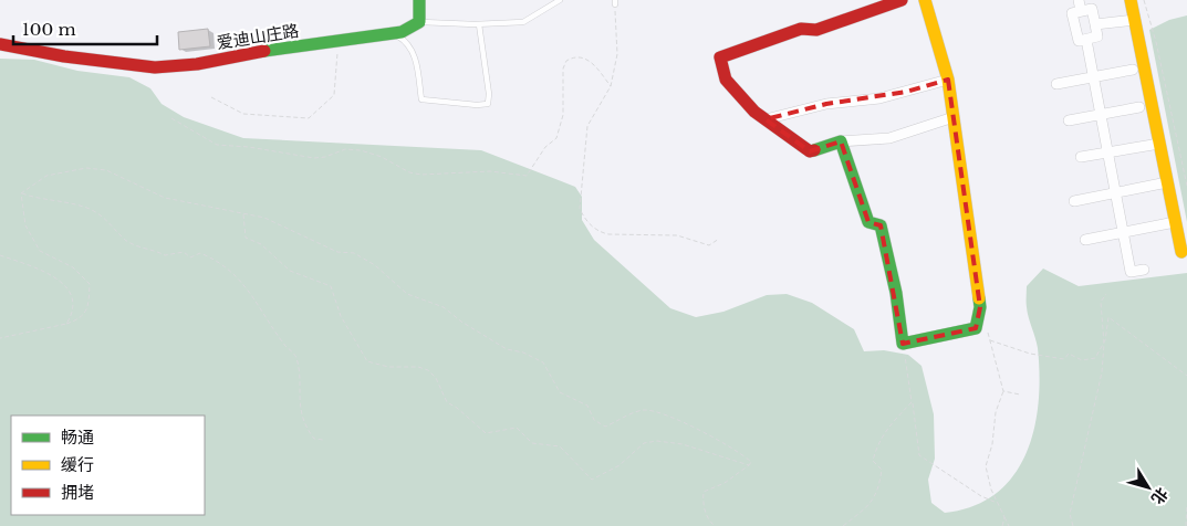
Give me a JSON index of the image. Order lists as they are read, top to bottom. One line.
{"streets":{"street":["爱迪山庄路"]},"legend":["畅通","缓行","拥堵"],"scale_bar":"100 m","north":"bottom right"}
